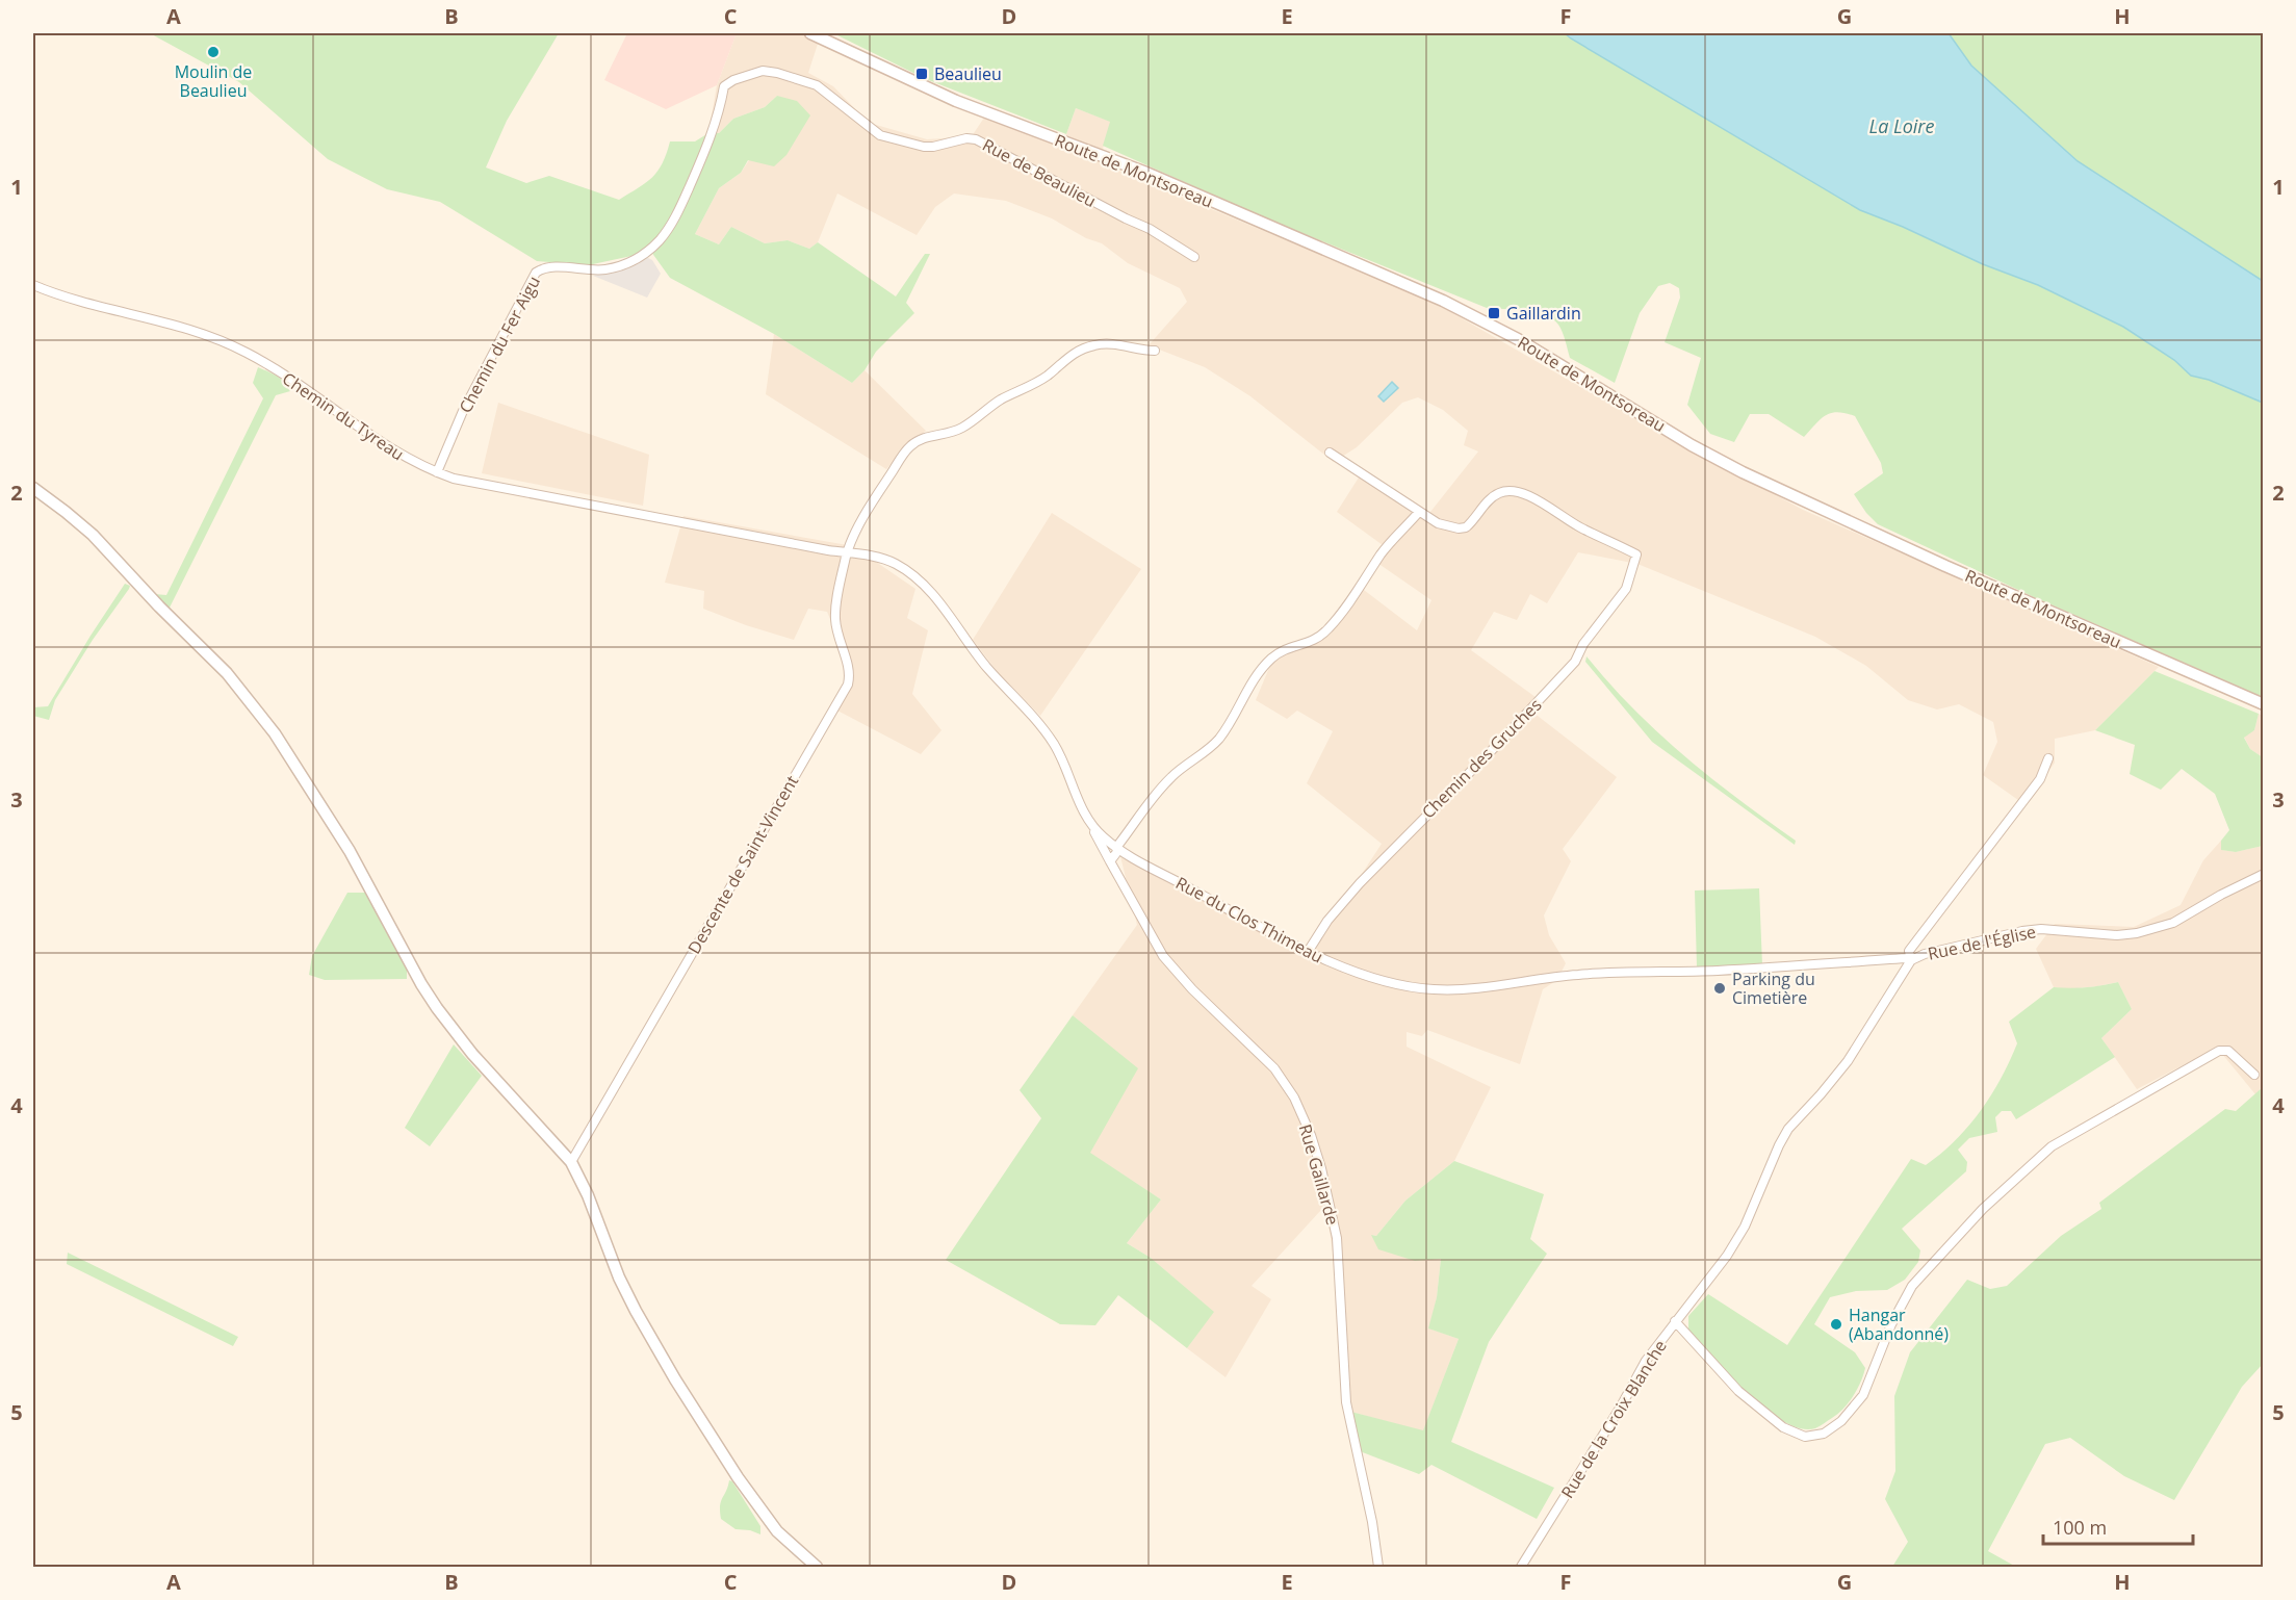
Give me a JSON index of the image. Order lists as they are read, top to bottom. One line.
{"streets":{"main road":["Route de Montsoreau"],"street":["Rue de Beaulieu","Chemin du Fer Aigu","Chemin du Tyreau","Chemin des Gruches","Descente de Saint-Vincent","Rue du Clos Thimeau","Rue de l'Église","Rue Gaillarde","Rue de la Croix Blanche"]},"crossings":[["Rue de Beaulieu","Chemin du Fer Aigu"],["Chemin du Fer Aigu","Chemin du Tyreau"],["Chemin du Tyreau","Descente de Saint-Vincent"],["Chemin du Tyreau","Rue du Clos Thimeau"],["Chemin des Gruches","Rue du Clos Thimeau"],["Descente de Saint-Vincent","Rue du Clos Thimeau"],["Rue du Clos Thimeau","Rue de l'Église"],["Rue du Clos Thimeau","Rue Gaillarde"],["Rue du Clos Thimeau","Rue de la Croix Blanche"],["Rue de l'Église","Rue de la Croix Blanche"]],"water":["La Loire"],"places":{"other":["Moulin de Beaulieu","Parking du Cimetière","Hangar (Abandonné)"],"transit":["Beaulieu","Gaillardin"]},"scale_bar":"100 m","grid":{"columns":["A","B","C","D","E","F","G","H"],"rows":["1","2","3","4","5"]}}
